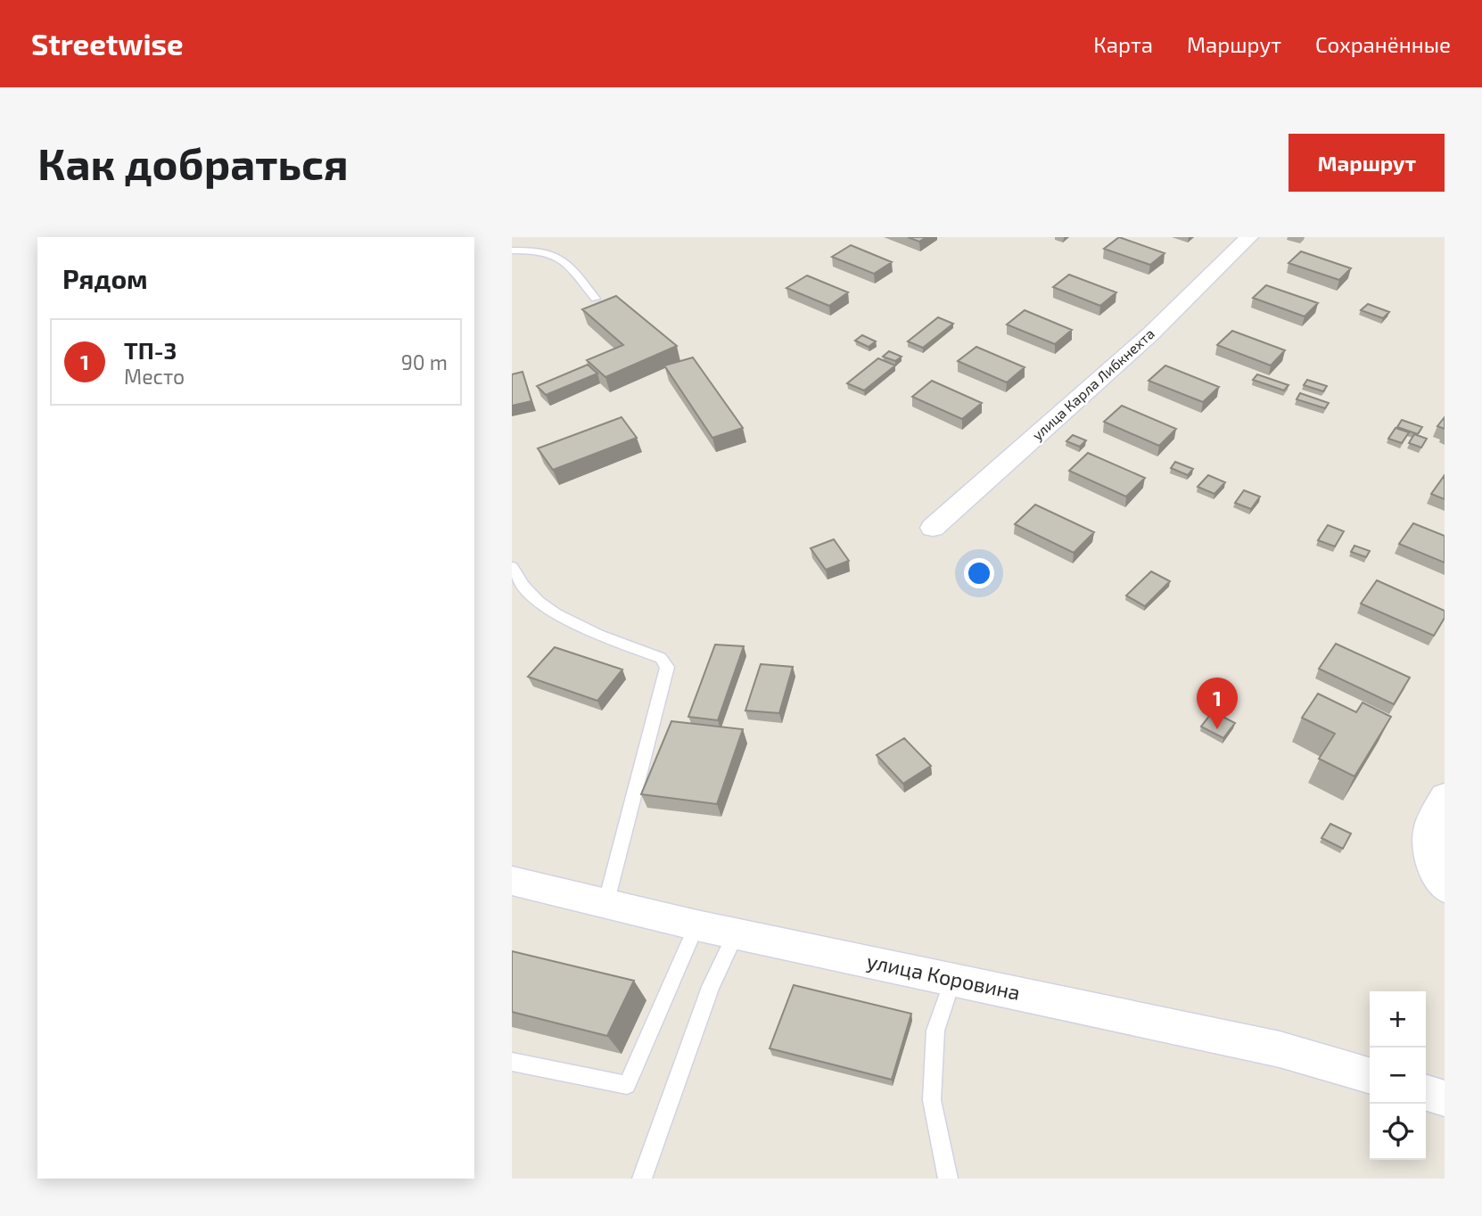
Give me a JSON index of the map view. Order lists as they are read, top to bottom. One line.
{"streets":{"street":["улица Карла Либкнехта","улица Коровина"]},"page":{"header":"Streetwise","nav":["Карта","Маршрут","Сохранённые"],"buttons":"Маршрут","title":"Как добраться","heading":"Рядом","list":[{"mark":"1","name":"ТП-3","note":"Место","value":"90 m"}],"pins":"1","map_buttons":["+","−"]}}
